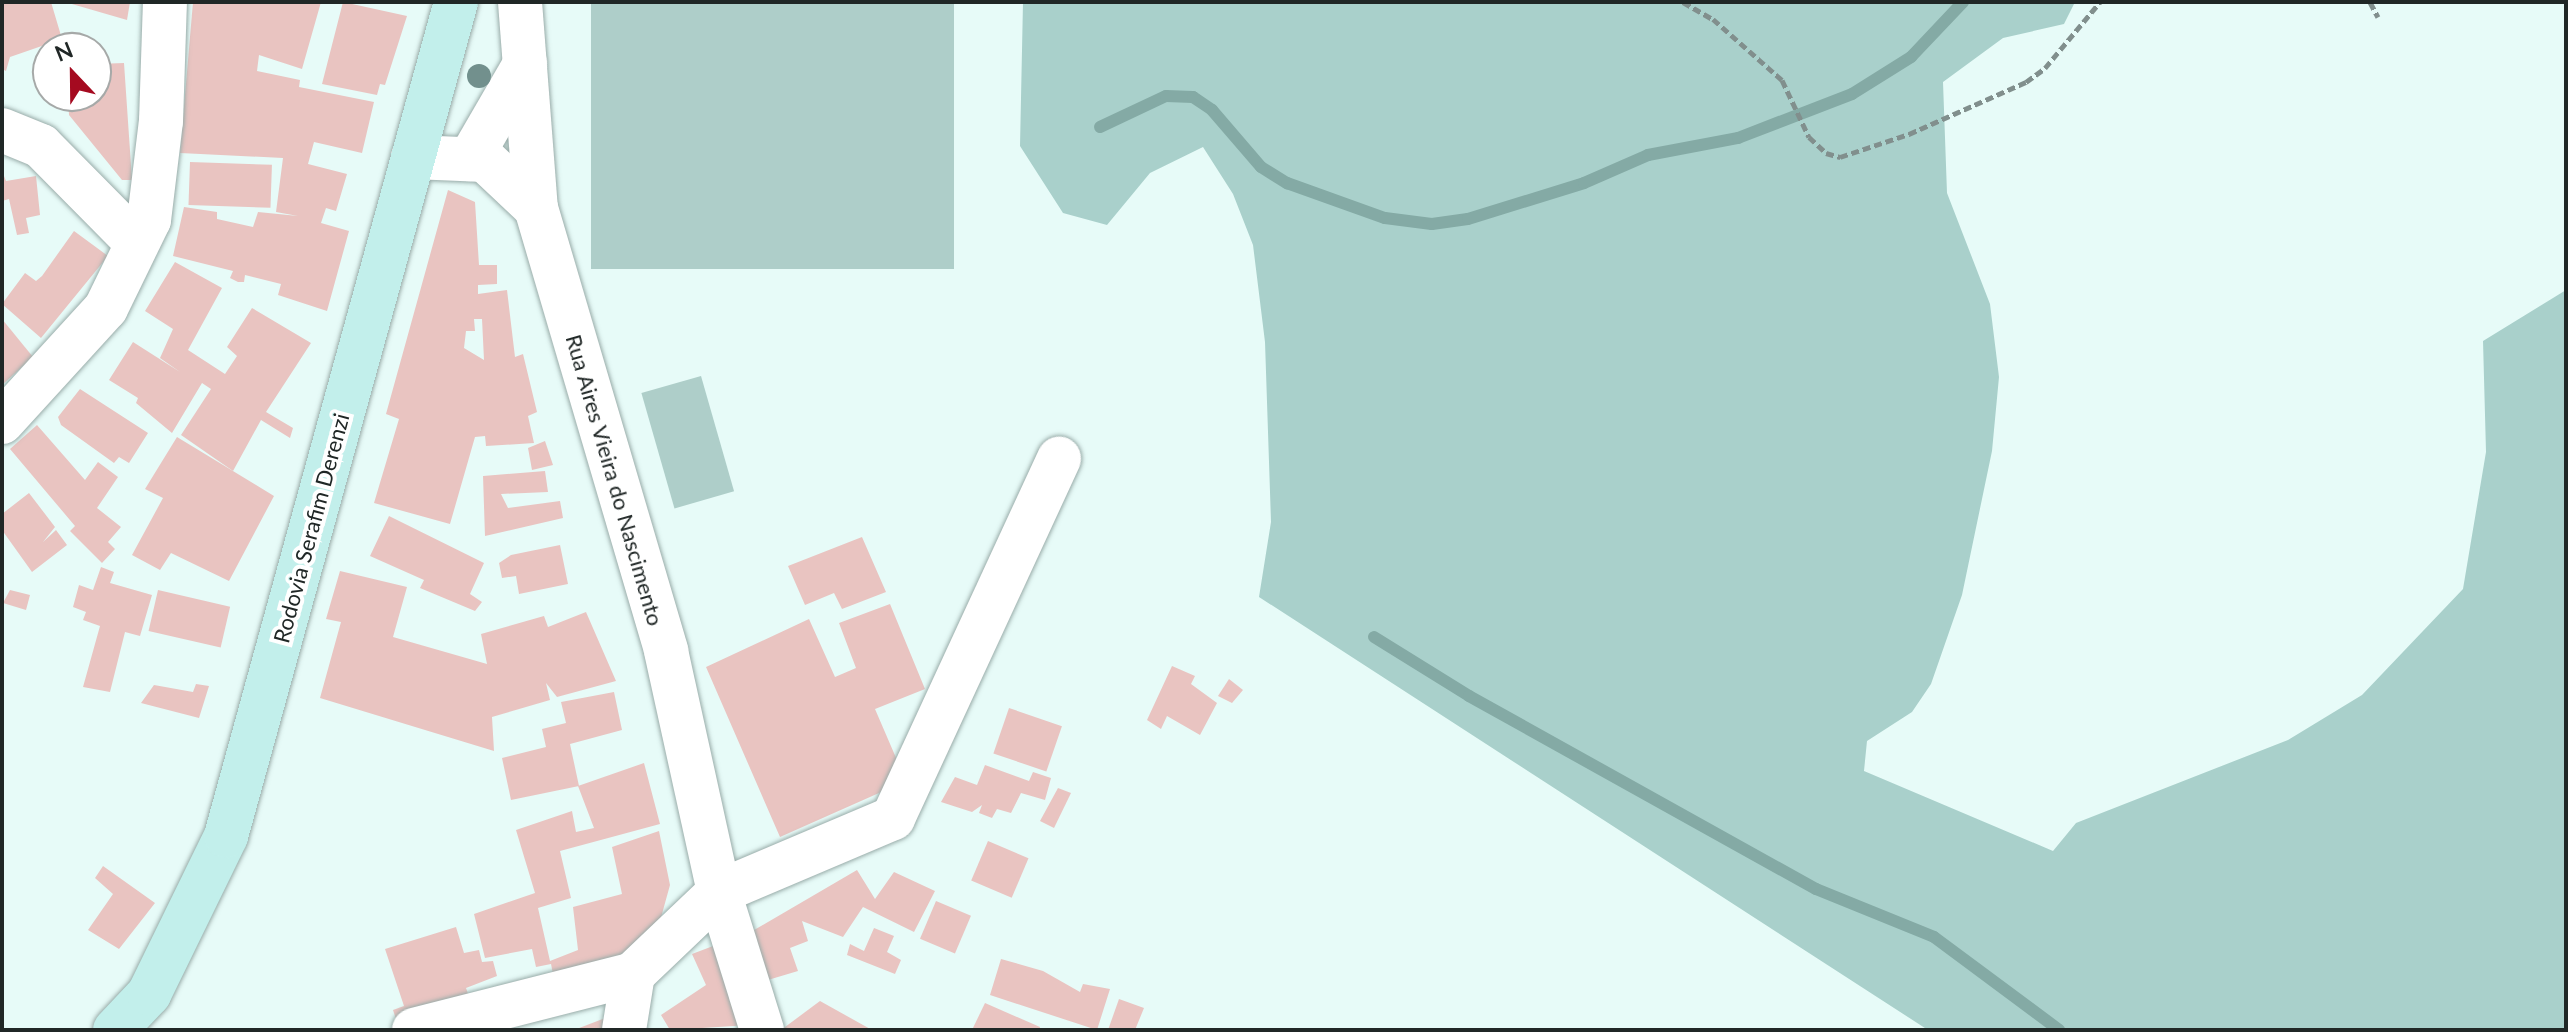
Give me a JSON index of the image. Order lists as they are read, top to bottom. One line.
{"streets":{"main road":["Rodovia Serafim Derenzi"],"street":["Rua Aires Vieira do Nascimento"]},"north":"top"}
